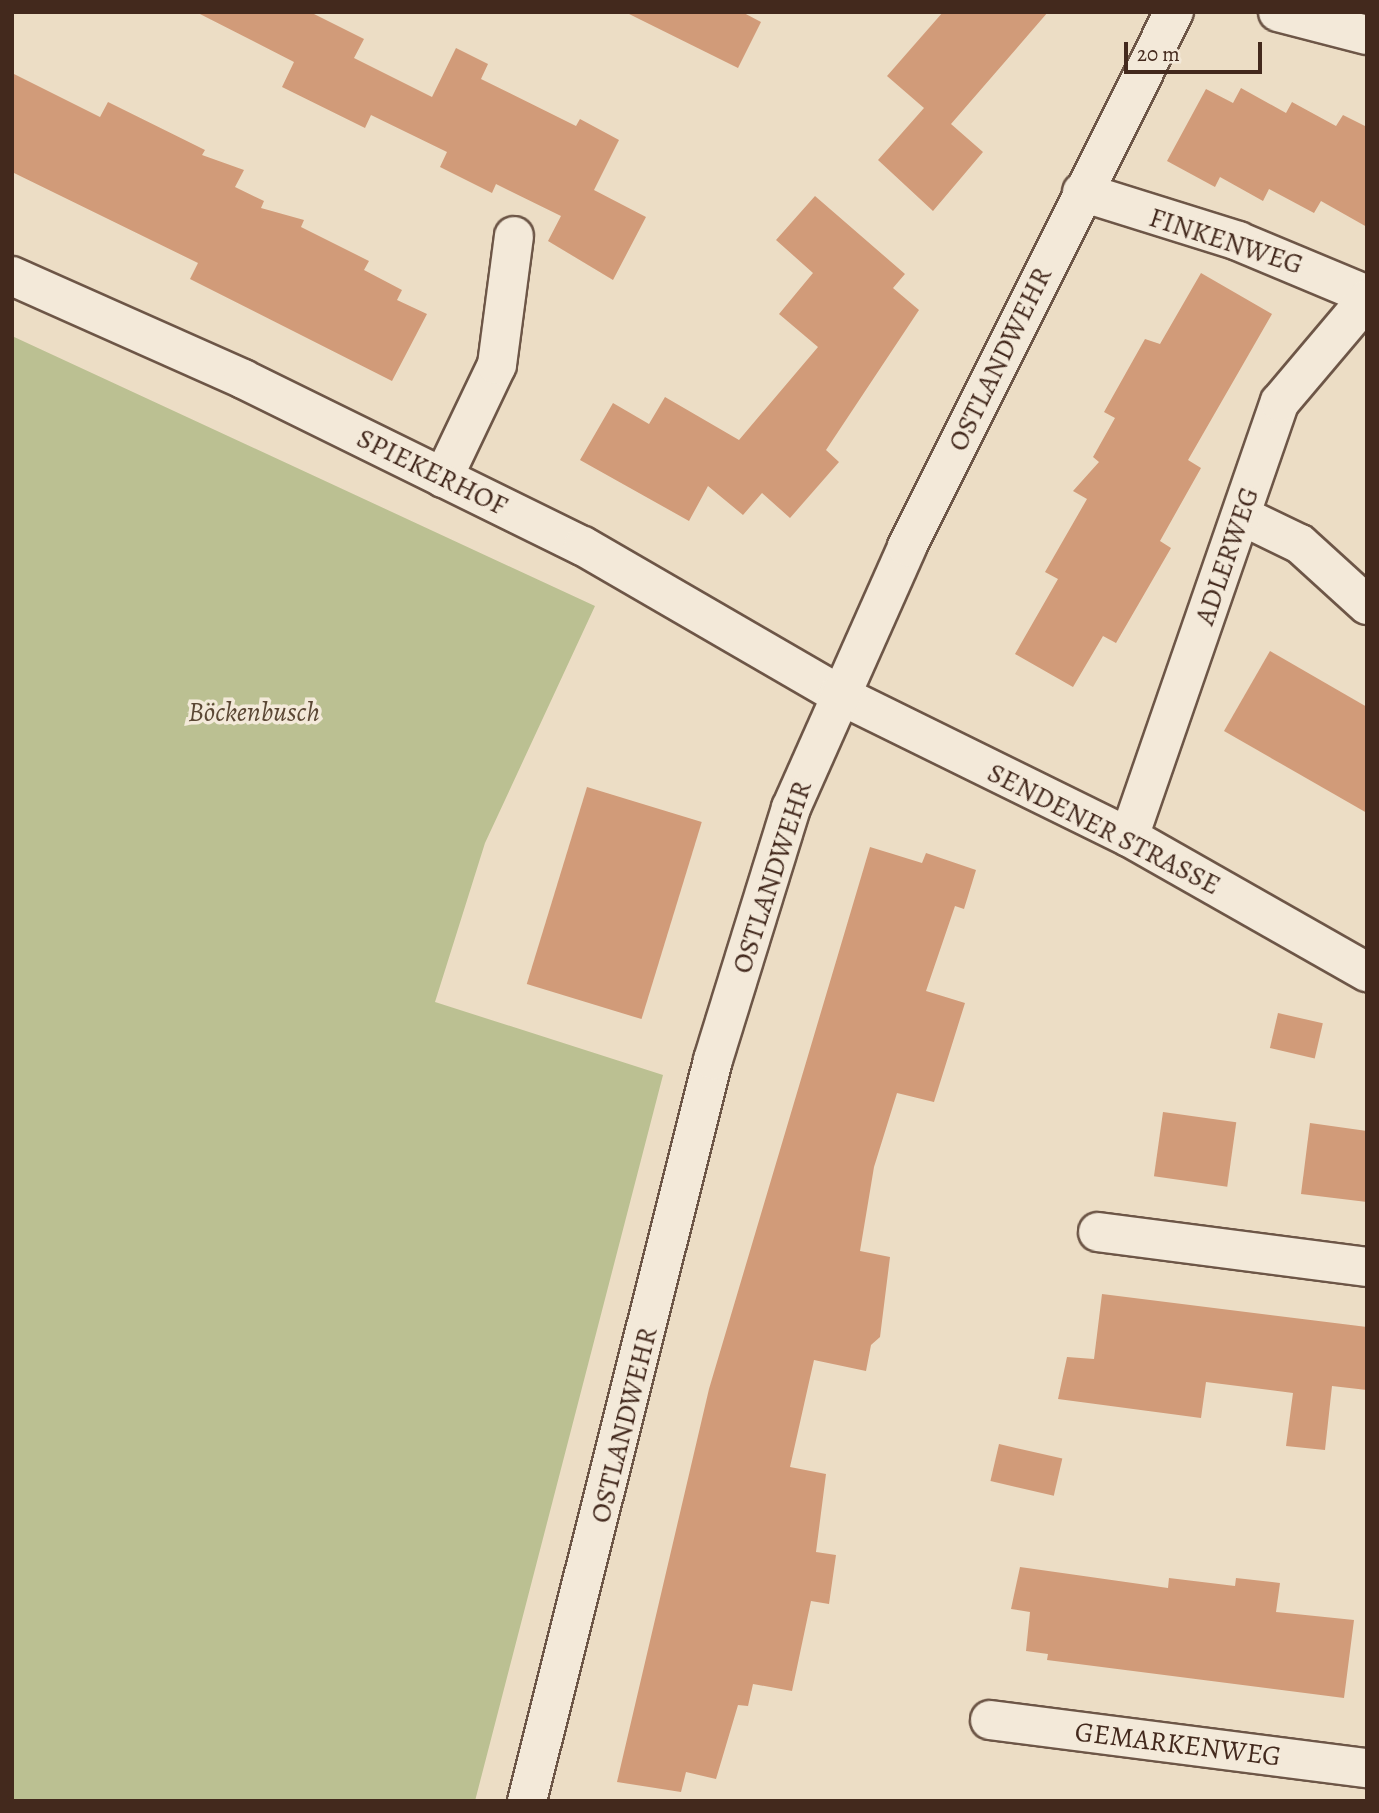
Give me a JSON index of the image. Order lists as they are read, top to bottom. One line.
{"streets":{"street":["FINKENWEG","OSTLANDWEHR","SPIEKERHOF","ADLERWEG","SENDENER STRASSE","GEMARKENWEG"]},"crossings":[["FINKENWEG","OSTLANDWEHR"],["FINKENWEG","ADLERWEG"],["OSTLANDWEHR","SPIEKERHOF"],["OSTLANDWEHR","SENDENER STRASSE"],["SPIEKERHOF","SENDENER STRASSE"],["ADLERWEG","SENDENER STRASSE"]],"parks":["Böckenbusch"],"scale_bar":"20 m"}
